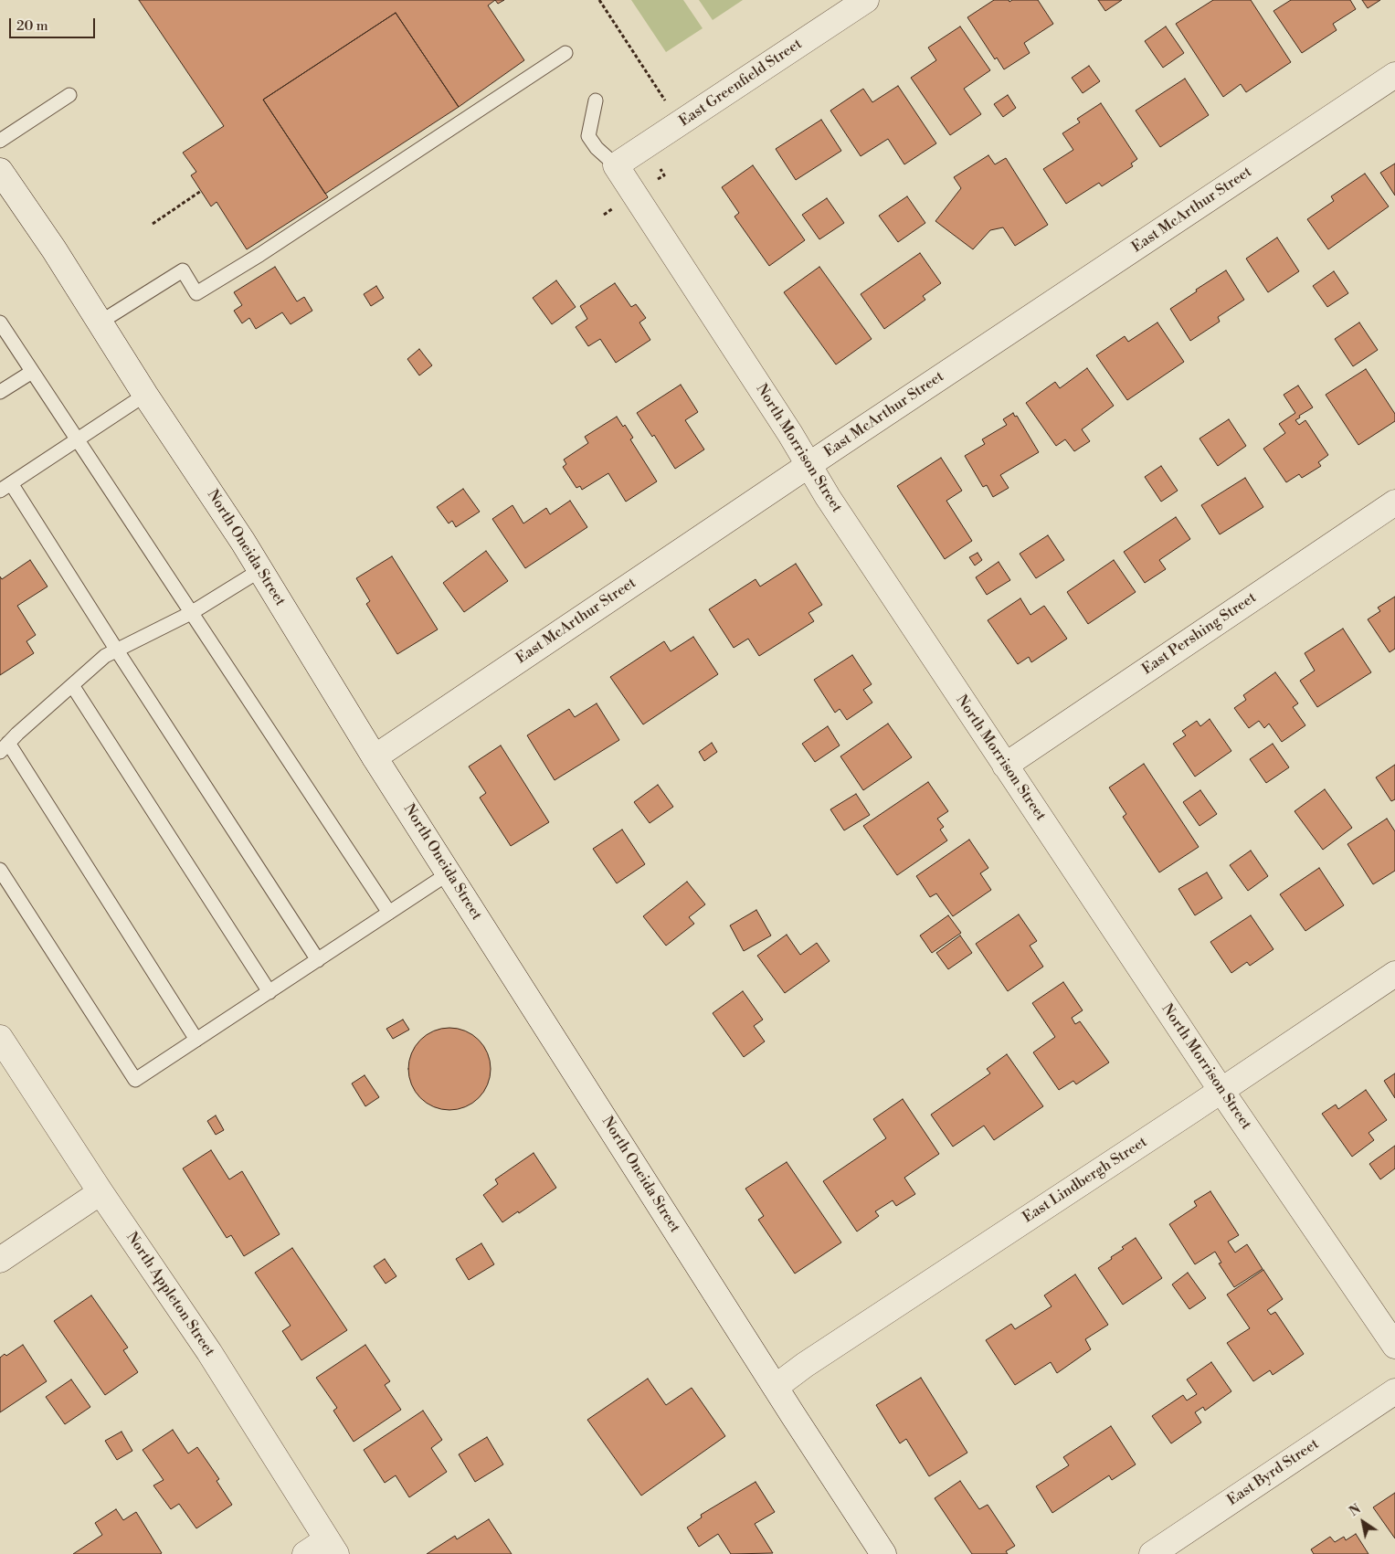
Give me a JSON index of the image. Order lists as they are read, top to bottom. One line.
{"streets":{"street":["East Greenfield Street","East McArthur Street","North Morrison Street","North Oneida Street","East Pershing Street","East Lindbergh Street","North Appleton Street","East Byrd Street"]},"crossings":[["East Greenfield Street","North Morrison Street"],["East McArthur Street","North Morrison Street"],["East McArthur Street","North Oneida Street"],["North Morrison Street","East Pershing Street"],["North Morrison Street","East Lindbergh Street"],["North Oneida Street","East Lindbergh Street"]],"scale_bar":"20 m","north":"top left"}
